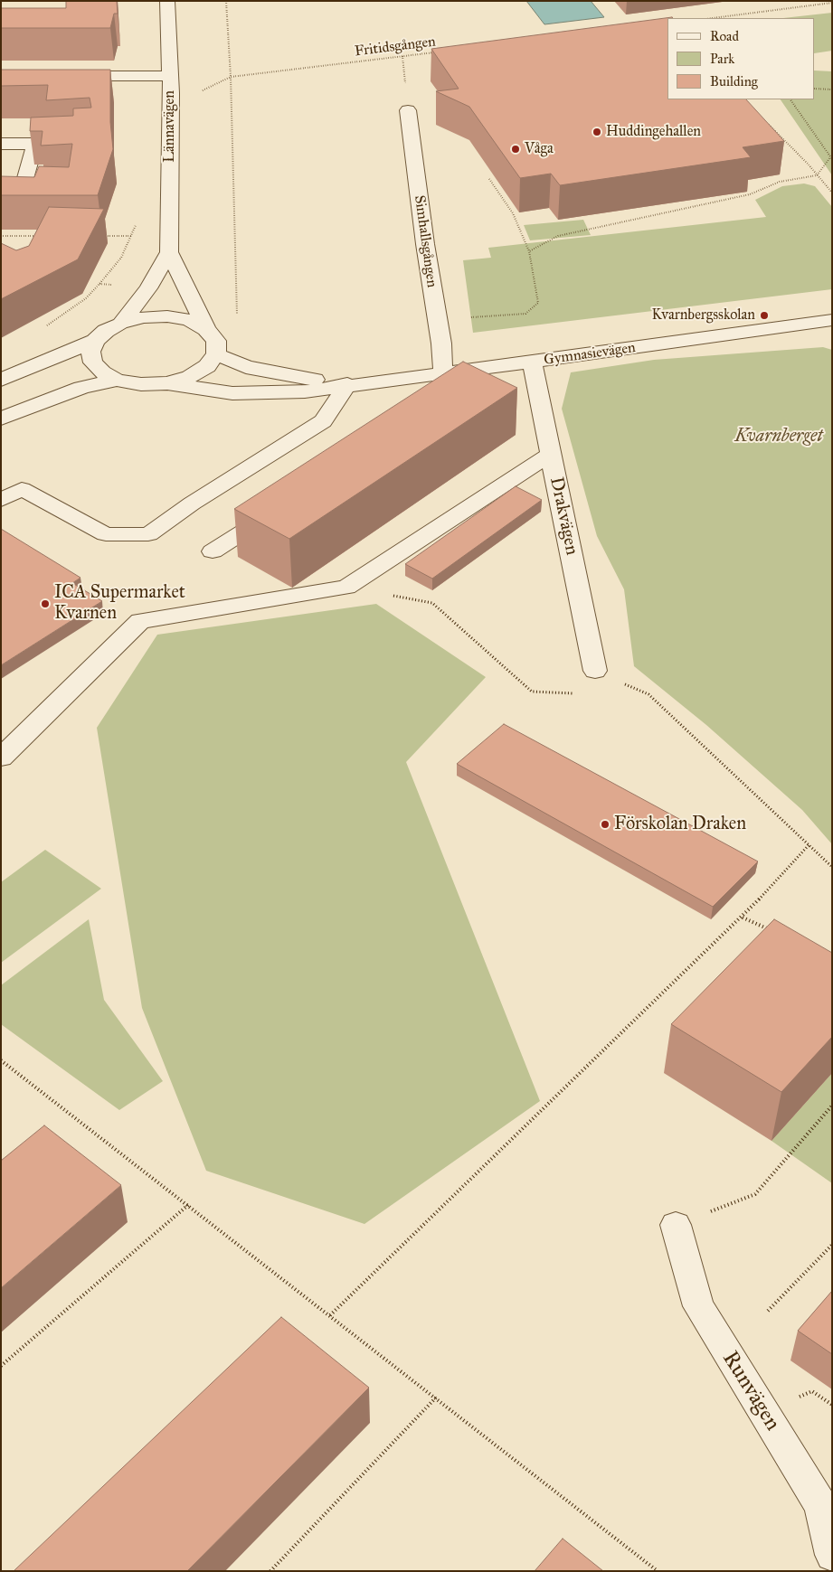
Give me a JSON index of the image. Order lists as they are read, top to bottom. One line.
{"streets":{"street":["Lännavägen","Simhallsgången","Gymnasievägen","Drakvägen","Runvägen"],"path":["Fritidsgången"]},"crossings":[["Lännavägen","Gymnasievägen"],["Simhallsgången","Gymnasievägen"],["Gymnasievägen","Drakvägen"]],"parks":["Kvarnberget"],"places":["Huddingehallen","Våga","Kvarnbergsskolan","ICA Supermarket Kvarnen","Förskolan Draken"],"legend":["Road","Park","Building"]}
